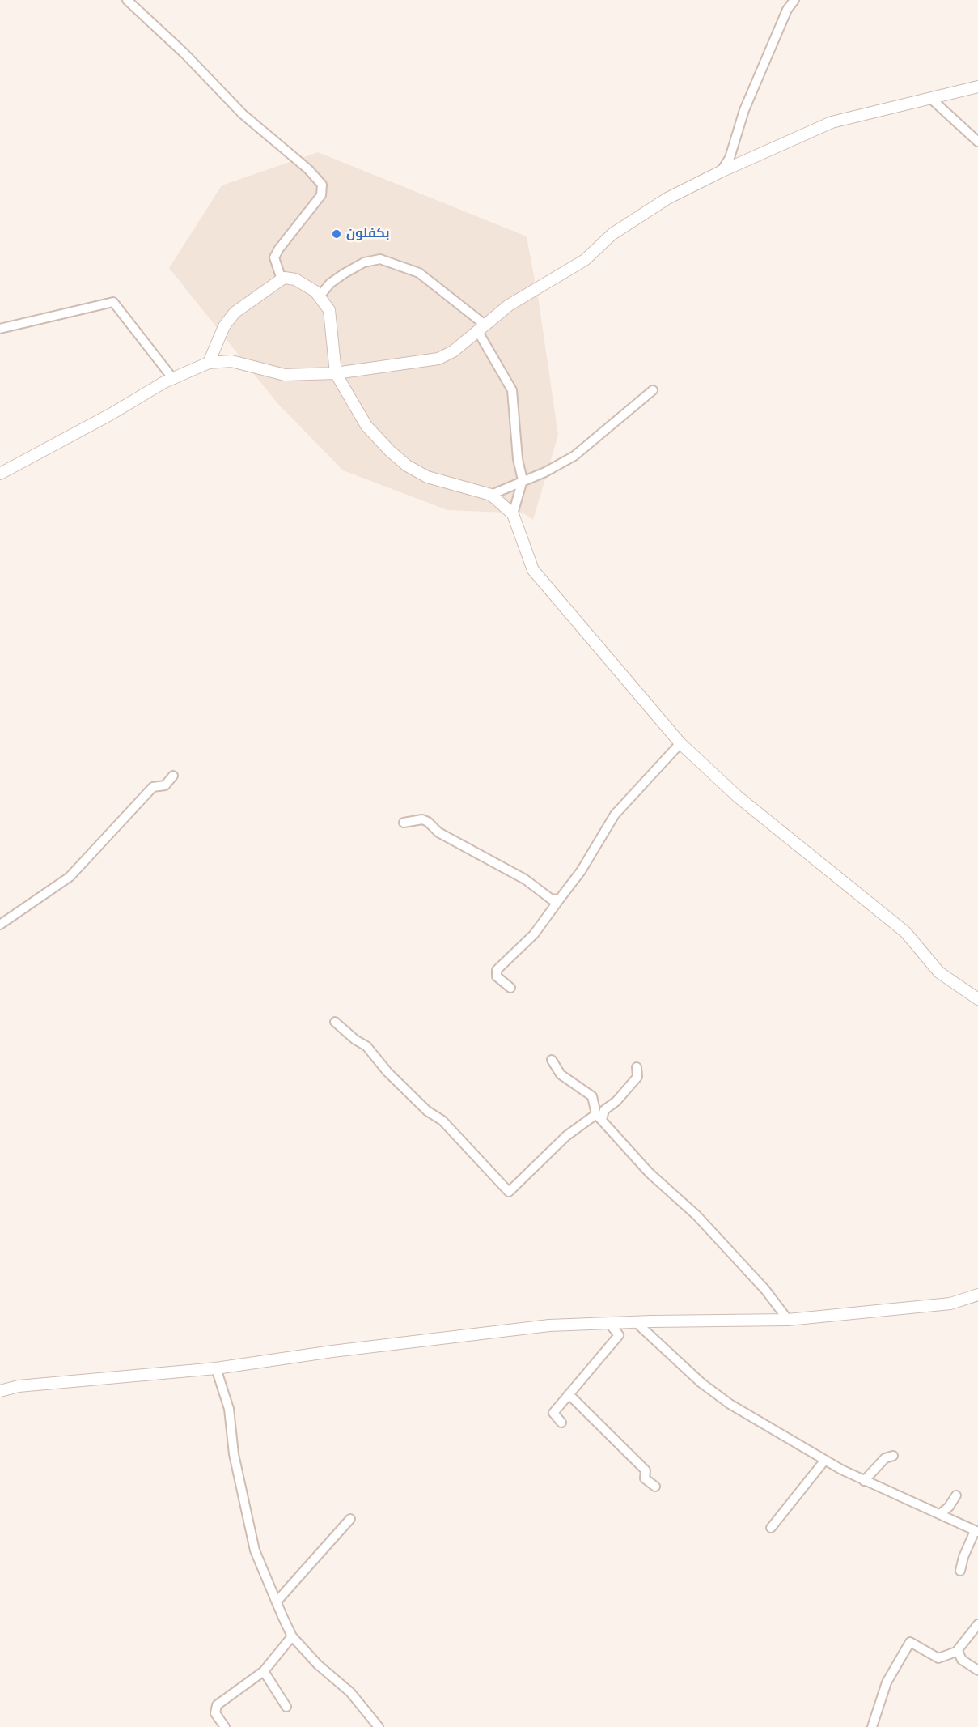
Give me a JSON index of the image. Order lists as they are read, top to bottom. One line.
{"places":["بكفلون"]}
